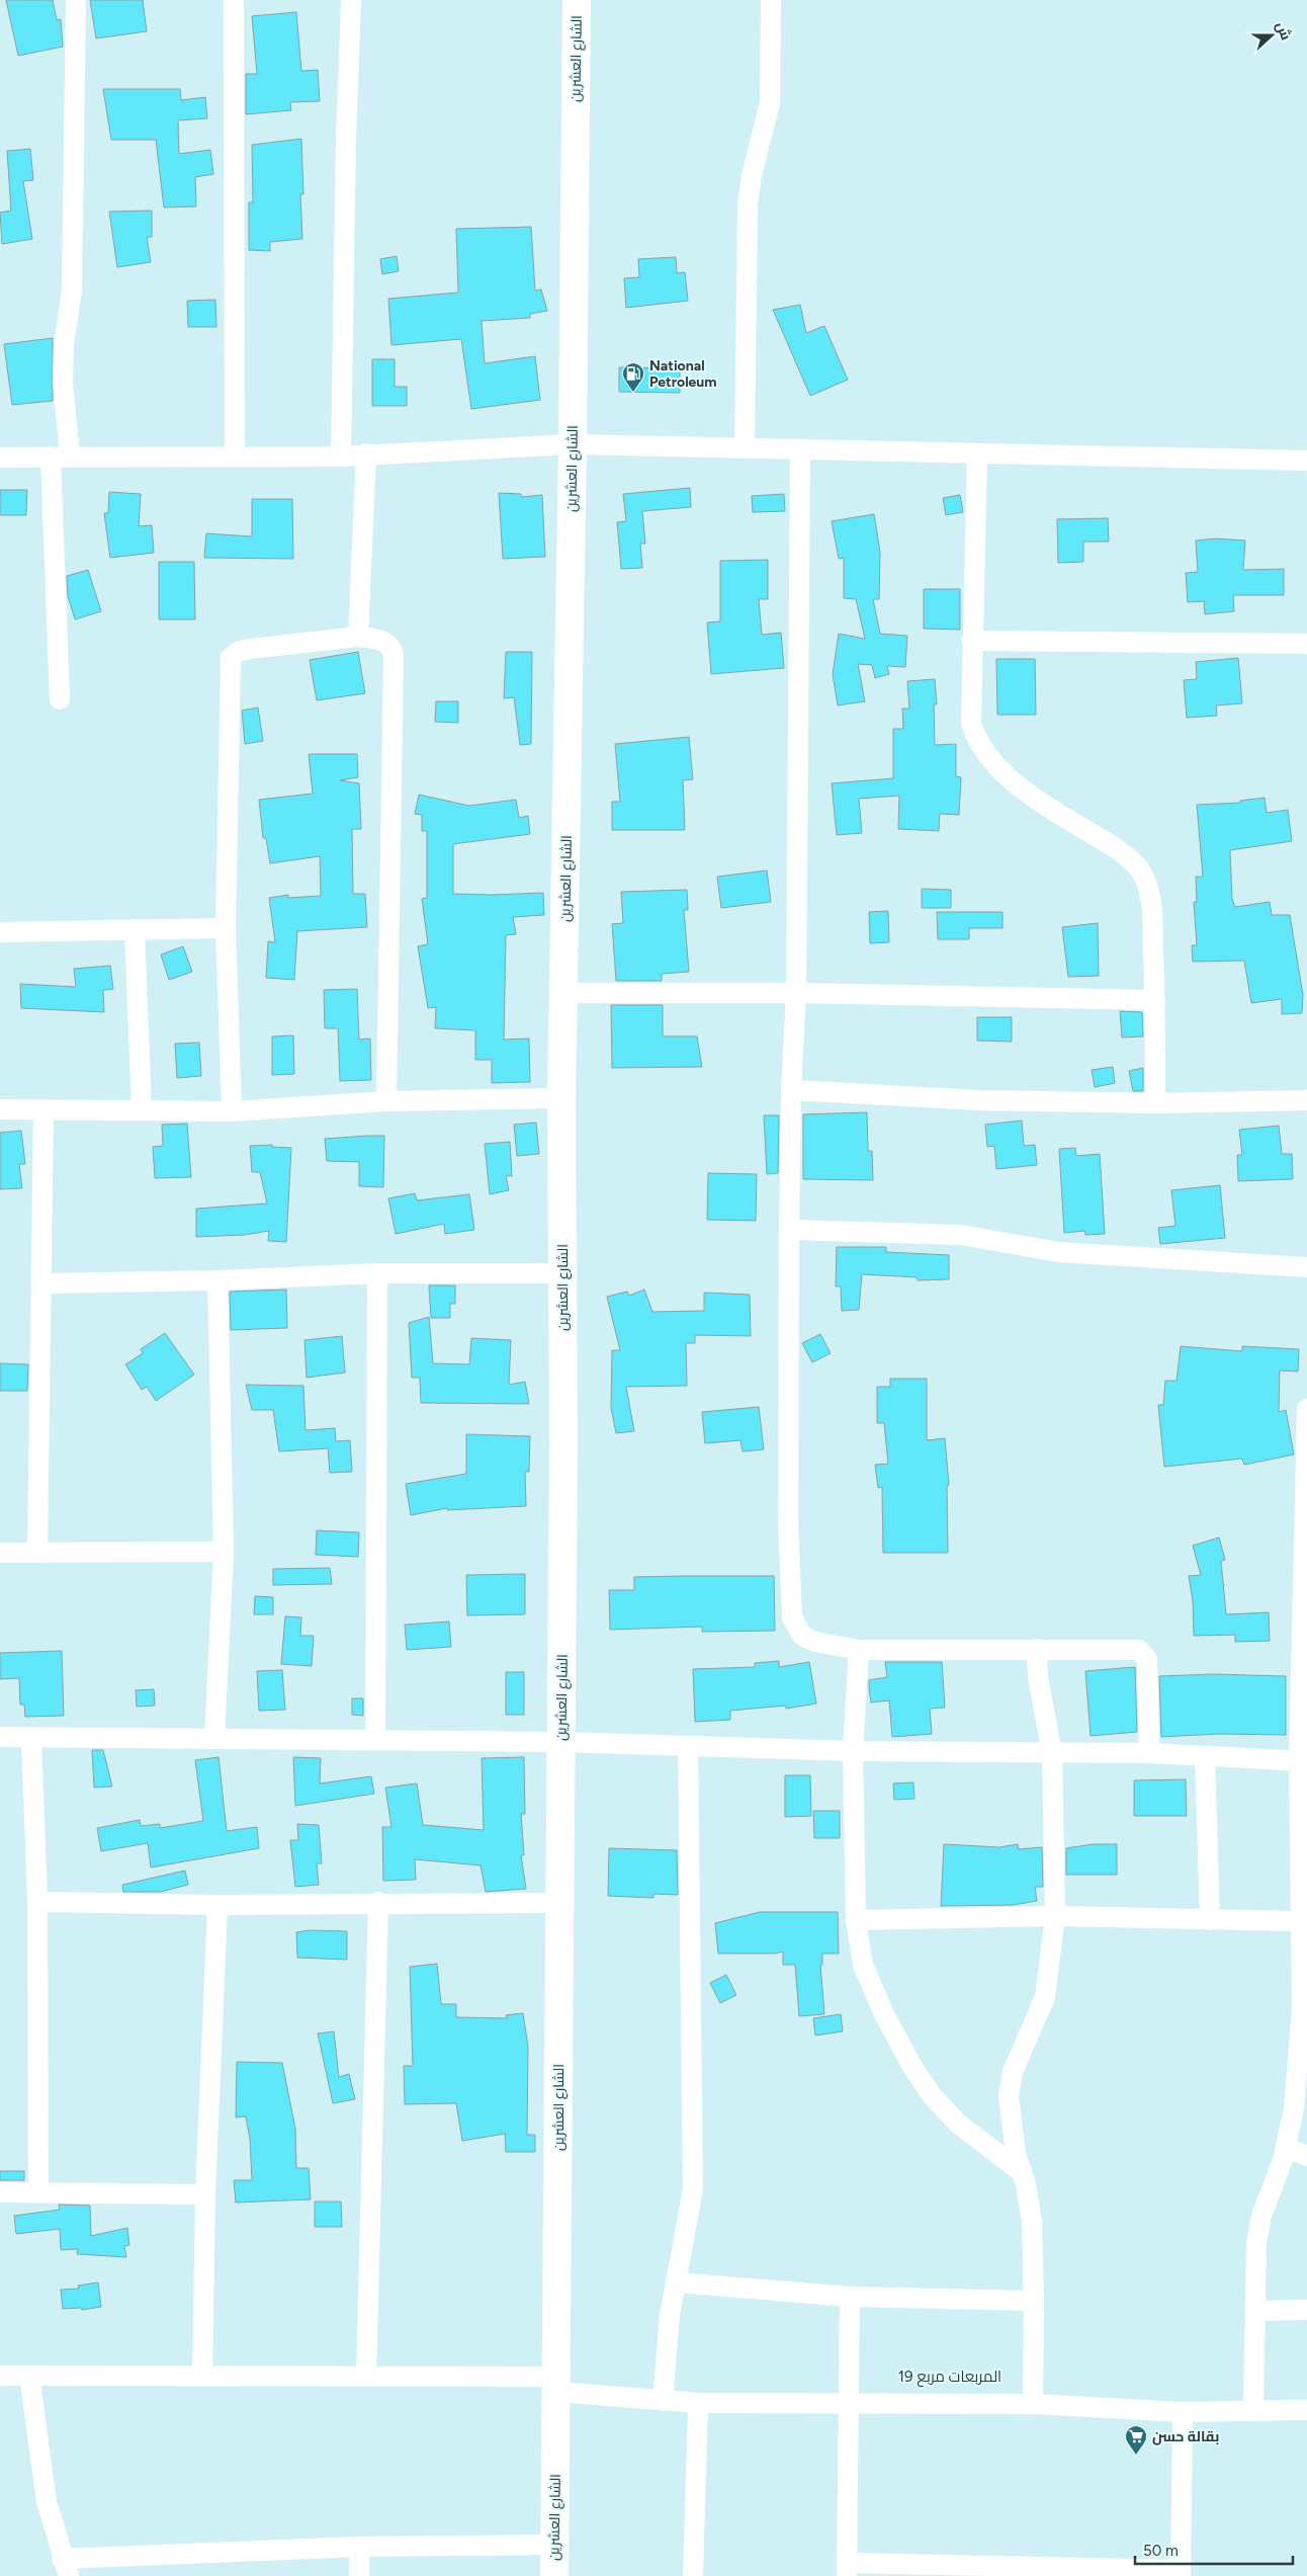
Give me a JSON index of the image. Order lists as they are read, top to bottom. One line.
{"streets":{"street":["الشارع العشرين"]},"districts":["المربعات مربع 19"],"places":{"fuel station":["National Petroleum"],"supermarket":["بقالة حسن"]},"scale_bar":"50 m","north":"right"}
